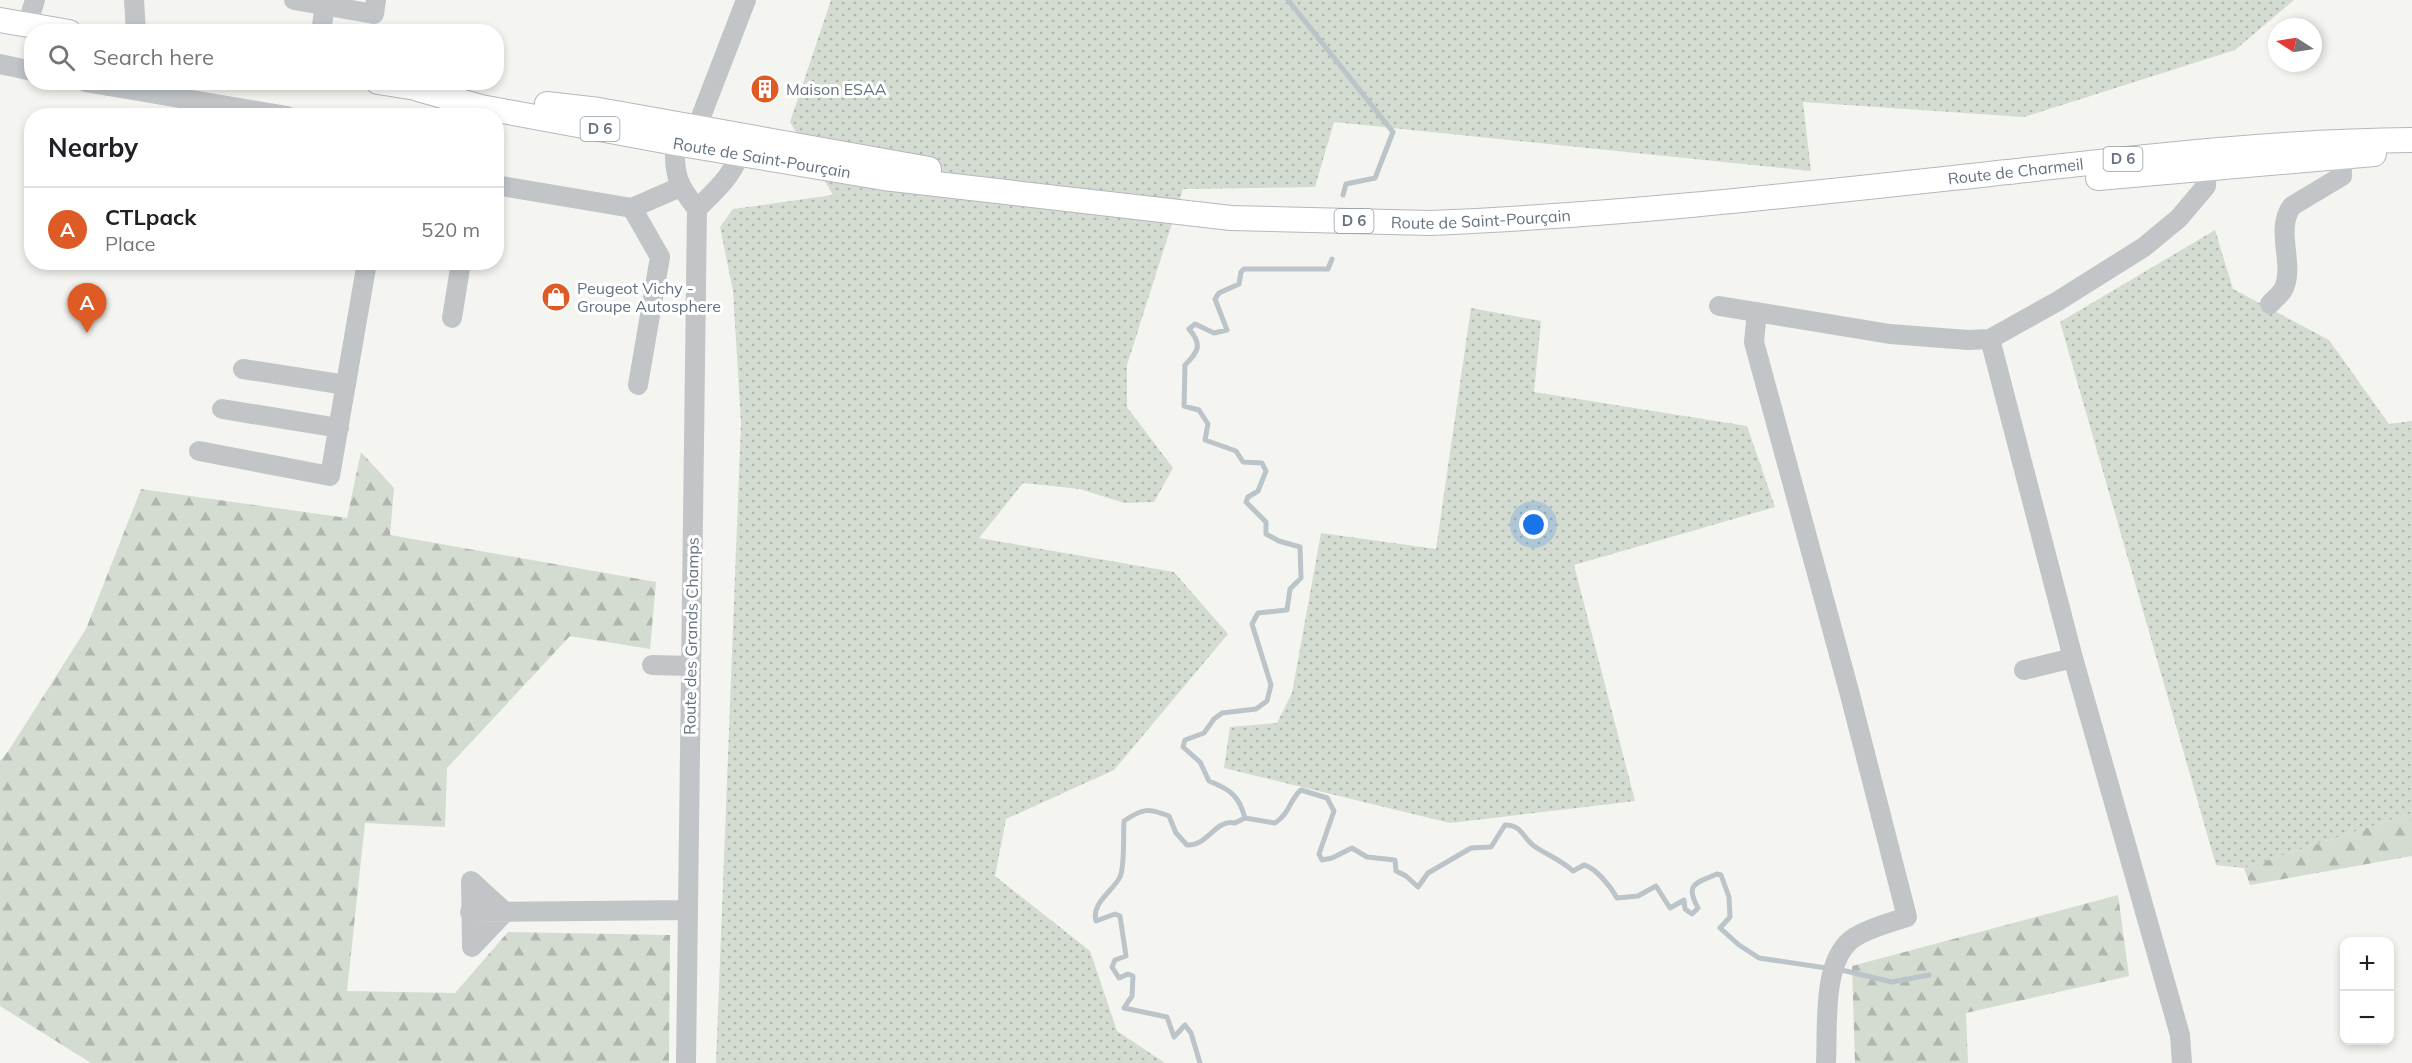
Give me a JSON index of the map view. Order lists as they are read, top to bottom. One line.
{"streets":{"main road":["D 6","Route de Saint-Pourçain","Route de Charmeil"],"street":["Route des Grands Champs"]},"crossings":[["Route de Saint-Pourçain","Route de Charmeil"]],"places":{"building":["Maison ESAA"],"shop":["Peugeot Vichy - Groupe Autosphere"]},"north":"left","page":{"search":"Search here","heading":"Nearby","list":[{"mark":"A","name":"CTLpack","note":"Place","value":"520 m"}],"pins":"A","map_buttons":["+","−"]}}
